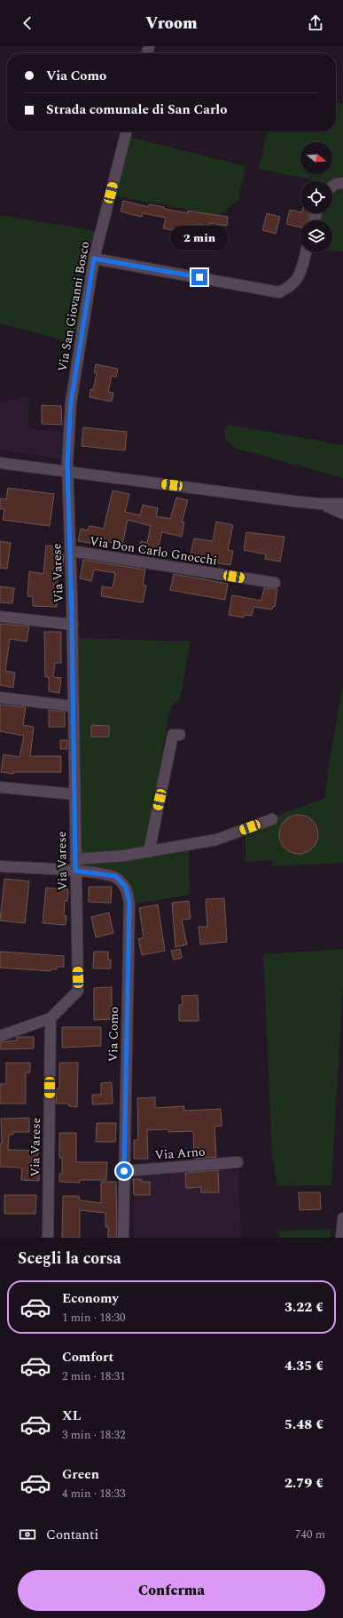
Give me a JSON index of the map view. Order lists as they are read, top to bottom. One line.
{"streets":{"street":["Via San Giovanni Bosco","Via Don Carlo Gnocchi","Via Varese","Via Como","Via Arno"]},"crossings":[["Via San Giovanni Bosco","Via Varese"],["Via Don Carlo Gnocchi","Via Varese"],["Via Varese","Via Como"],["Via Como","Via Arno"]],"north":"right","page":{"header":"Vroom","banner":["Via Como","Strada comunale di San Carlo"],"bubble":"2 min","heading":"Scegli la corsa","list":[{"name":"Economy","note":"1 min · 18:30","value":"3.22 €"},{"name":"Comfort","note":"2 min · 18:31","value":"4.35 €"},{"name":"XL","note":"3 min · 18:32","value":"5.48 €"},{"name":"Green","note":"4 min · 18:33","value":"2.79 €"}],"pay":["Contanti","740 m"],"buttons":"Conferma"}}
